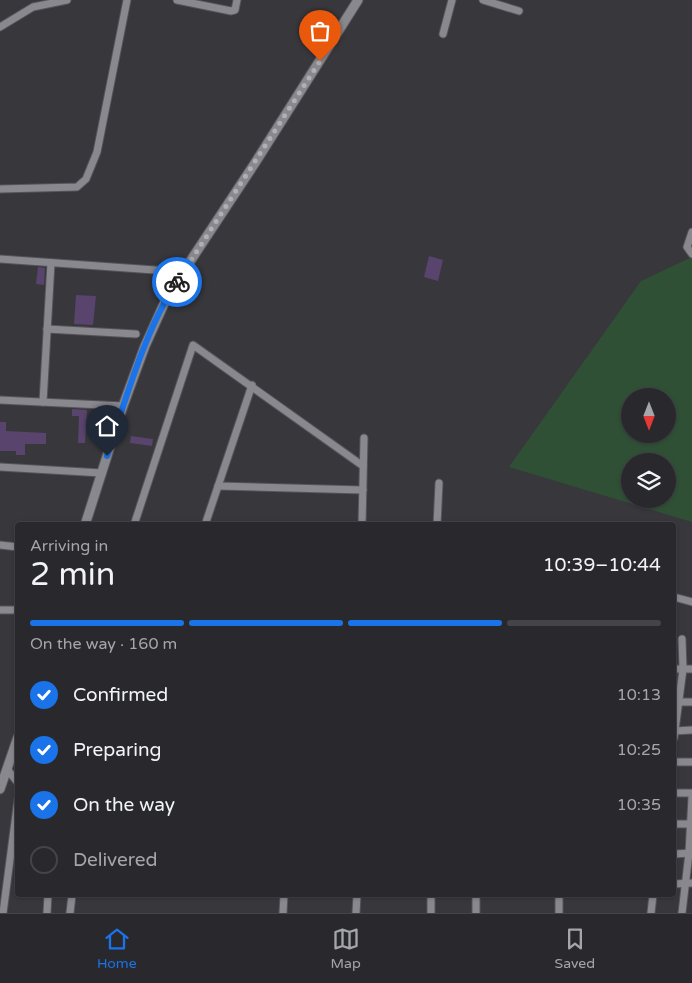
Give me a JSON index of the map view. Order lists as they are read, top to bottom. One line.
{"north":"bottom","page":{"heading":["2 min","Arriving in","10:39–10:44"],"bar":"On the way · 160 m","list":[["Confirmed","10:13"],["Preparing","10:25"],["On the way","10:35"],"Delivered"],"tabs":["Home","Map","Saved"]}}
